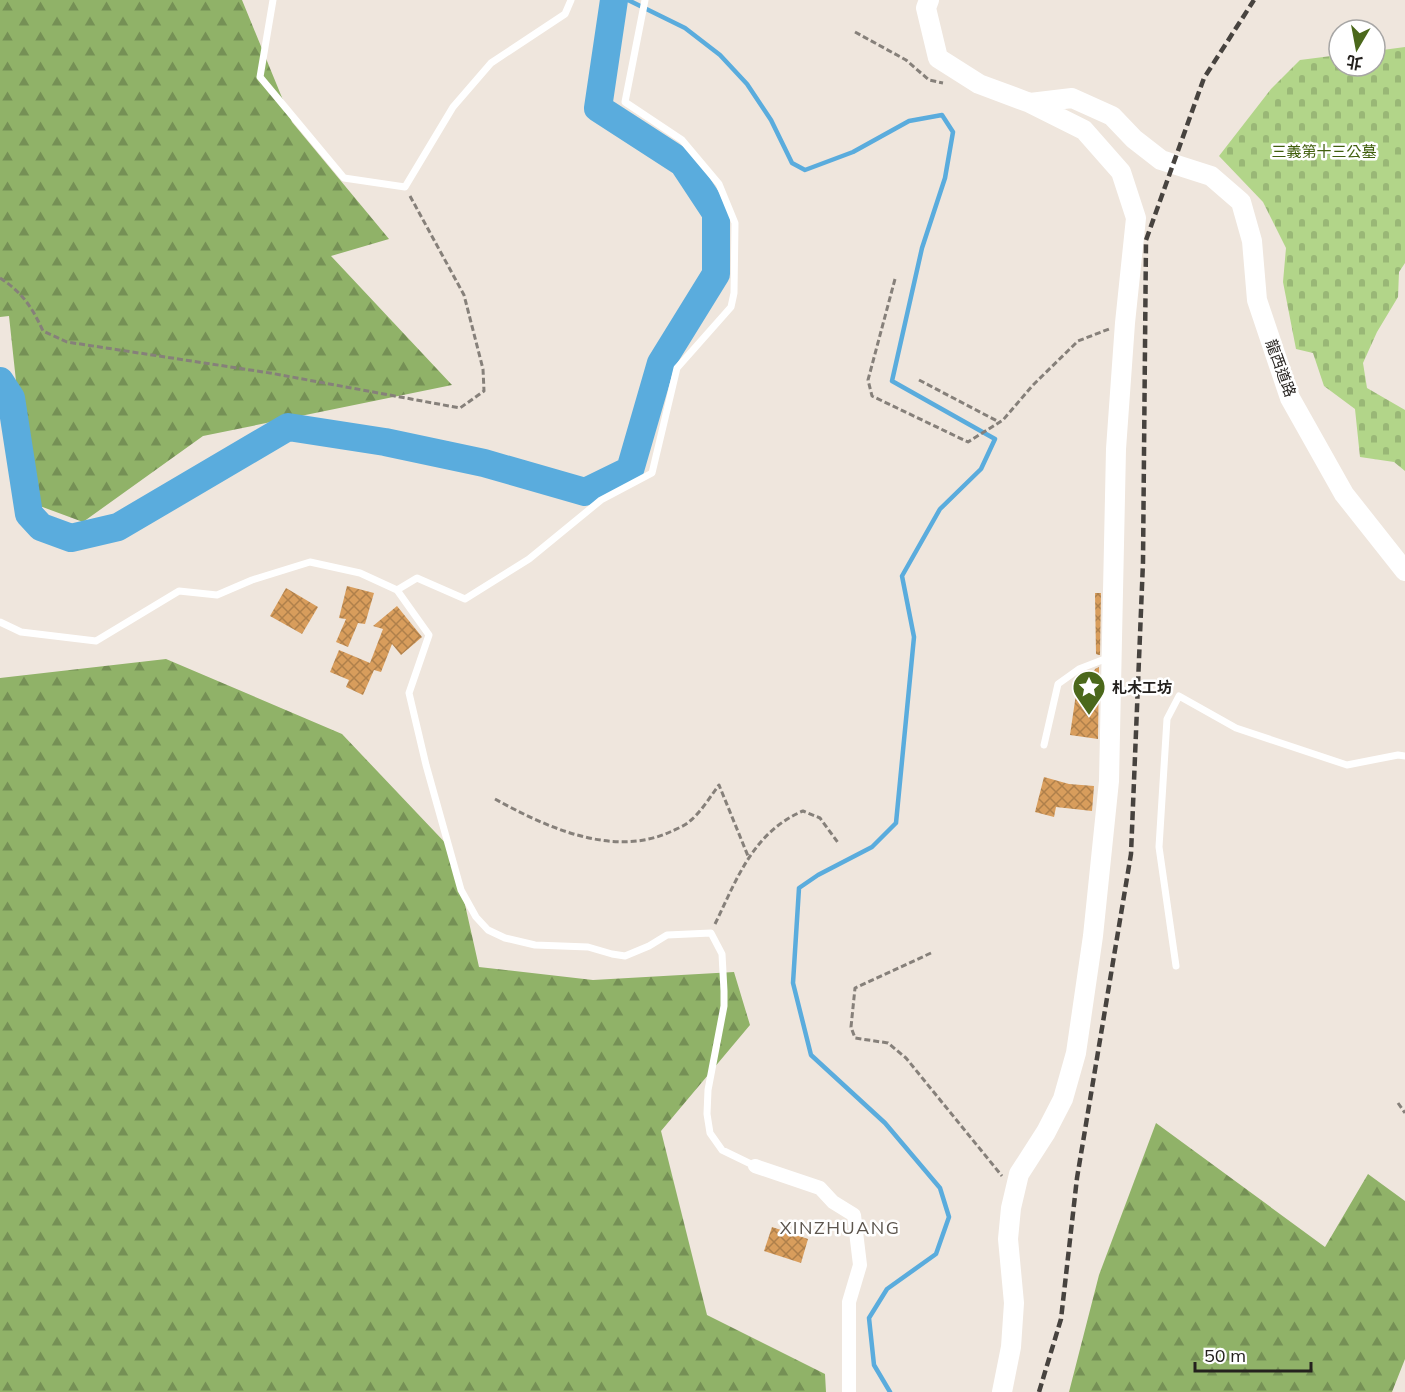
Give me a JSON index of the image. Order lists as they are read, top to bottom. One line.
{"streets":{"street":["龍西道路"]},"districts":["XINZHUANG"],"parks":["三義第十三公墓"],"places":{"place":["札木工坊"]},"scale_bar":"50 m","north":"bottom"}
